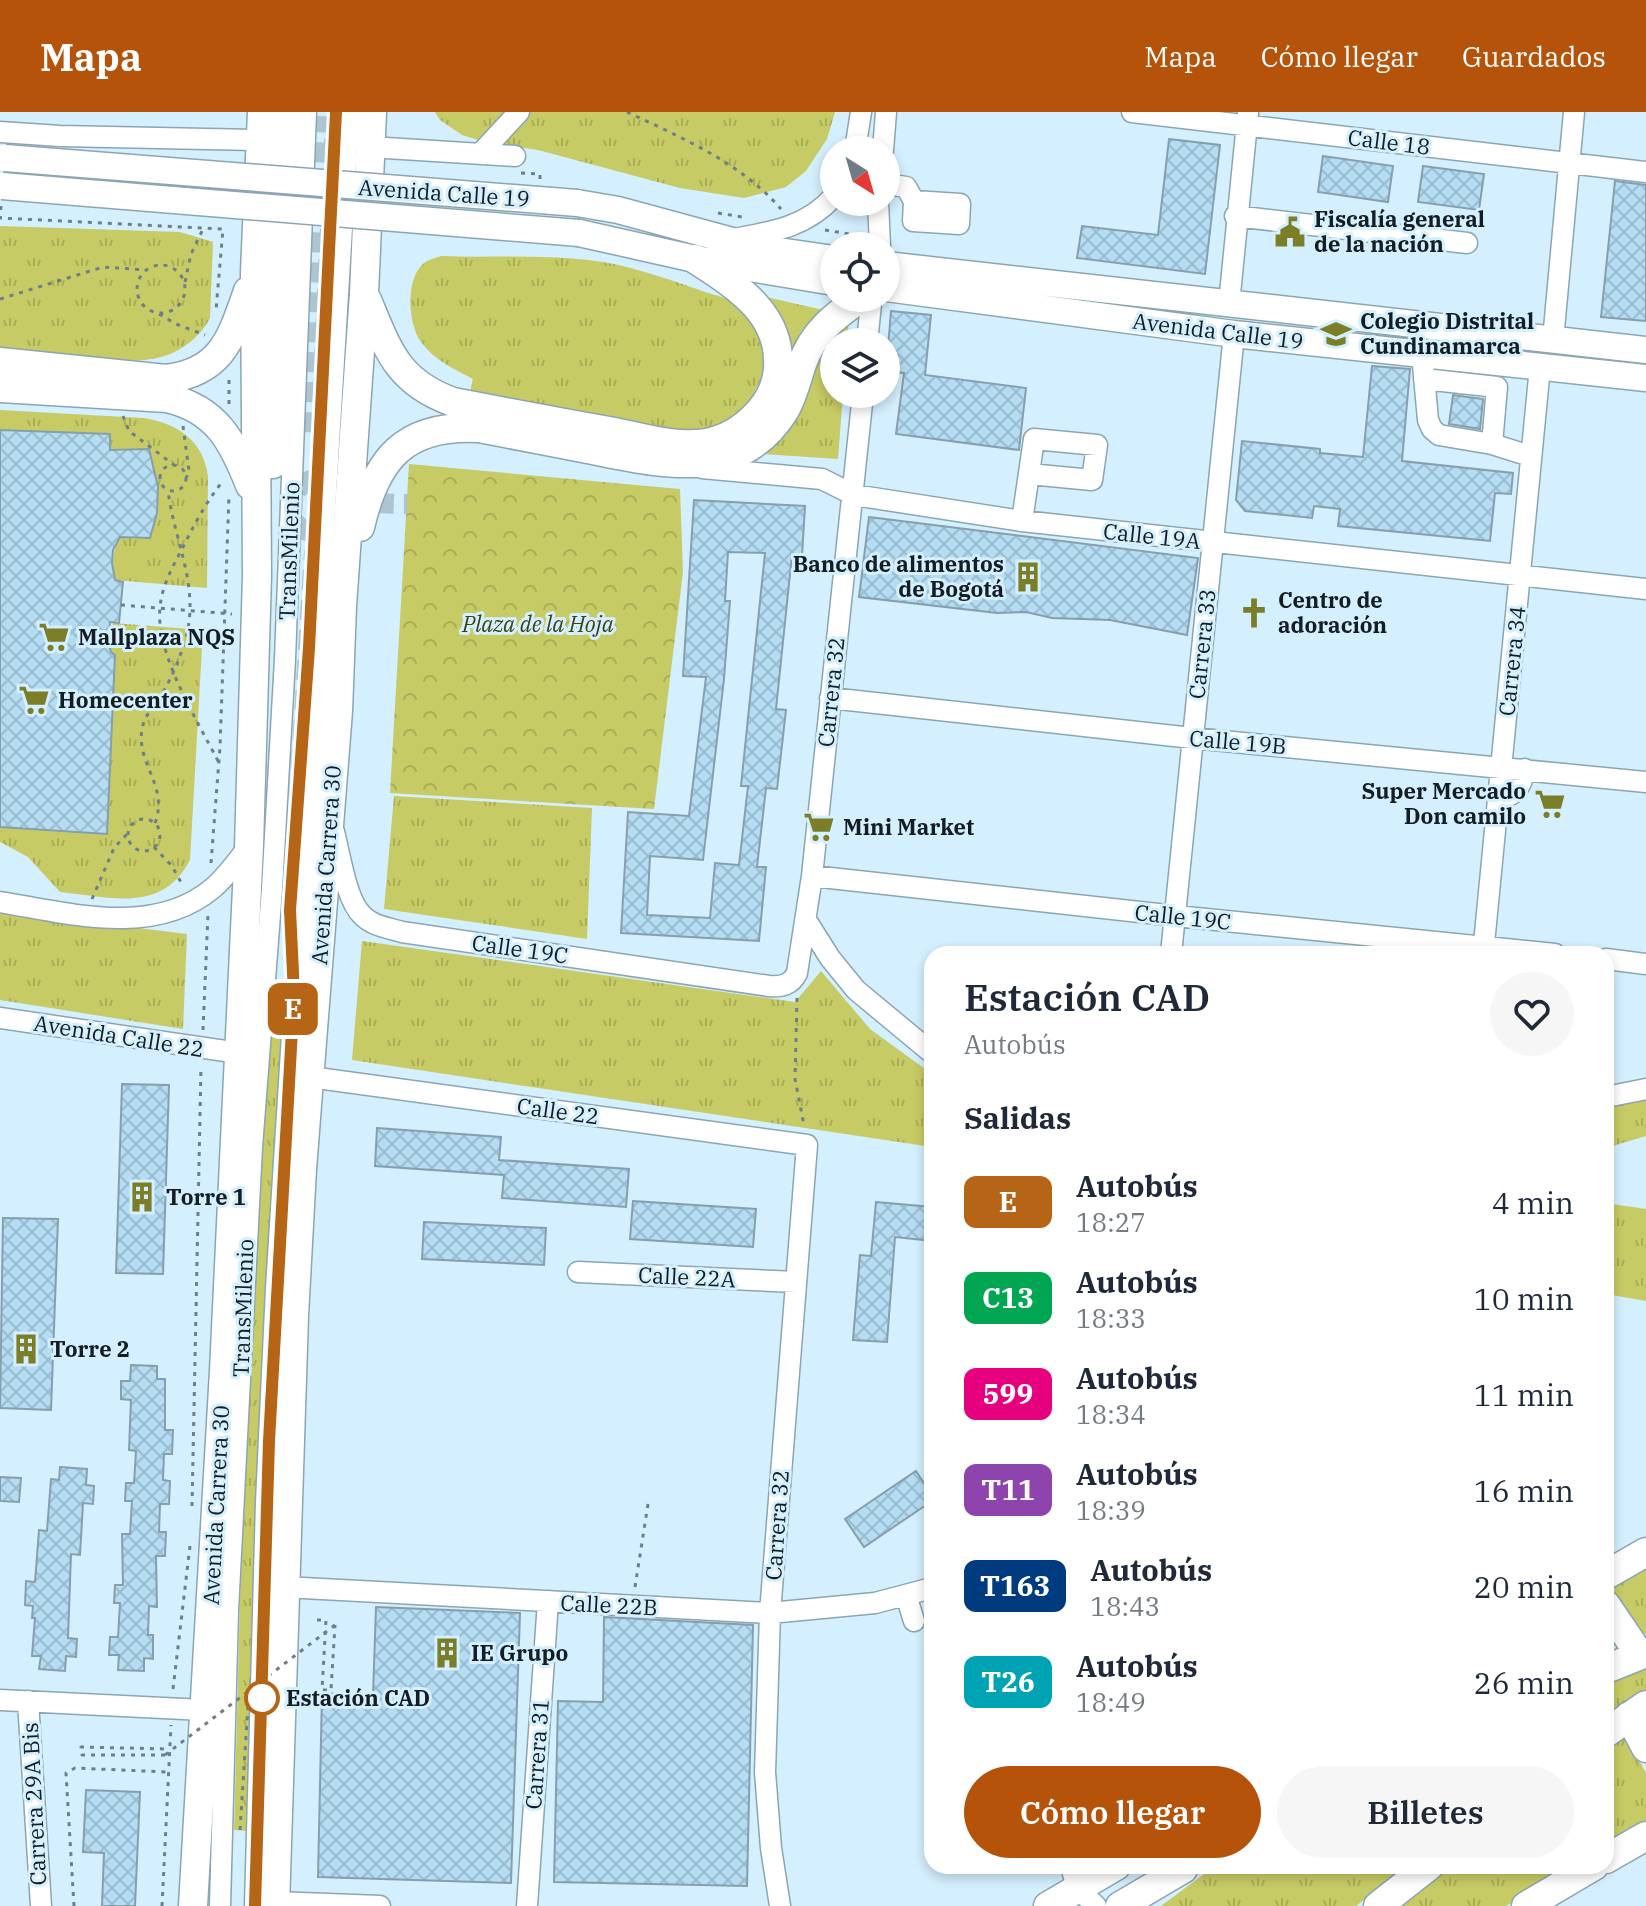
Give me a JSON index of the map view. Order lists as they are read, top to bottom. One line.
{"streets":{"highway":["Avenida Carrera 30"],"main road":["Avenida Calle 19"],"street":["Calle 18","Calle 19A","TransMilenio","Carrera 33","Carrera 34","Carrera 32","Calle 19B","Calle 19C","Avenida Calle 22","Calle 22","Calle 22A","Calle 22B","Carrera 31","Carrera 29A Bis"]},"crossings":[["Avenida Calle 19","Carrera 33"],["Avenida Calle 19","Carrera 34"],["Calle 19A","Carrera 33"],["Calle 19A","Carrera 34"],["Calle 19A","Carrera 32"],["TransMilenio","Avenida Carrera 30"],["Carrera 33","Calle 19B"],["Carrera 33","Calle 19C"],["Carrera 34","Calle 19B"],["Carrera 32","Calle 19B"],["Carrera 32","Calle 19C"],["Carrera 32","Calle 22"],["Carrera 32","Calle 22A"],["Carrera 32","Calle 22B"],["Avenida Carrera 30","Calle 19C"],["Avenida Carrera 30","Avenida Calle 22"],["Avenida Carrera 30","Calle 22"],["Avenida Carrera 30","Calle 22B"],["Calle 22B","Carrera 31"]],"parks":["Plaza de la Hoja"],"places":{"public building":["Fiscalía general de la nación"],"school or university":["Colegio Distrital Cundinamarca"],"building":["Banco de alimentos de Bogotá","Torre 1","Torre 2","IE Grupo"],"church":["Centro de adoración"],"supermarket":["Mallplaza NQS","Homecenter","Super Mercado Don camilo","Mini Market"],"other":["Estación CAD"]},"lines":["bus line E"],"north":"bottom right","page":{"header":"Mapa","nav":["Mapa","Cómo llegar","Guardados"],"on_map":"E","heading":[["Estación CAD","Autobús"],"Salidas"],"list":[{"mark":"E","name":"Autobús","note":"18:27","value":"4 min"},{"mark":"C13","name":"Autobús","note":"18:33","value":"10 min"},{"mark":"599","name":"Autobús","note":"18:34","value":"11 min"},{"mark":"T11","name":"Autobús","note":"18:39","value":"16 min"},{"mark":"T163","name":"Autobús","note":"18:43","value":"20 min"},{"mark":"T26","name":"Autobús","note":"18:49","value":"26 min"}],"buttons":["Cómo llegar","Billetes"]}}
